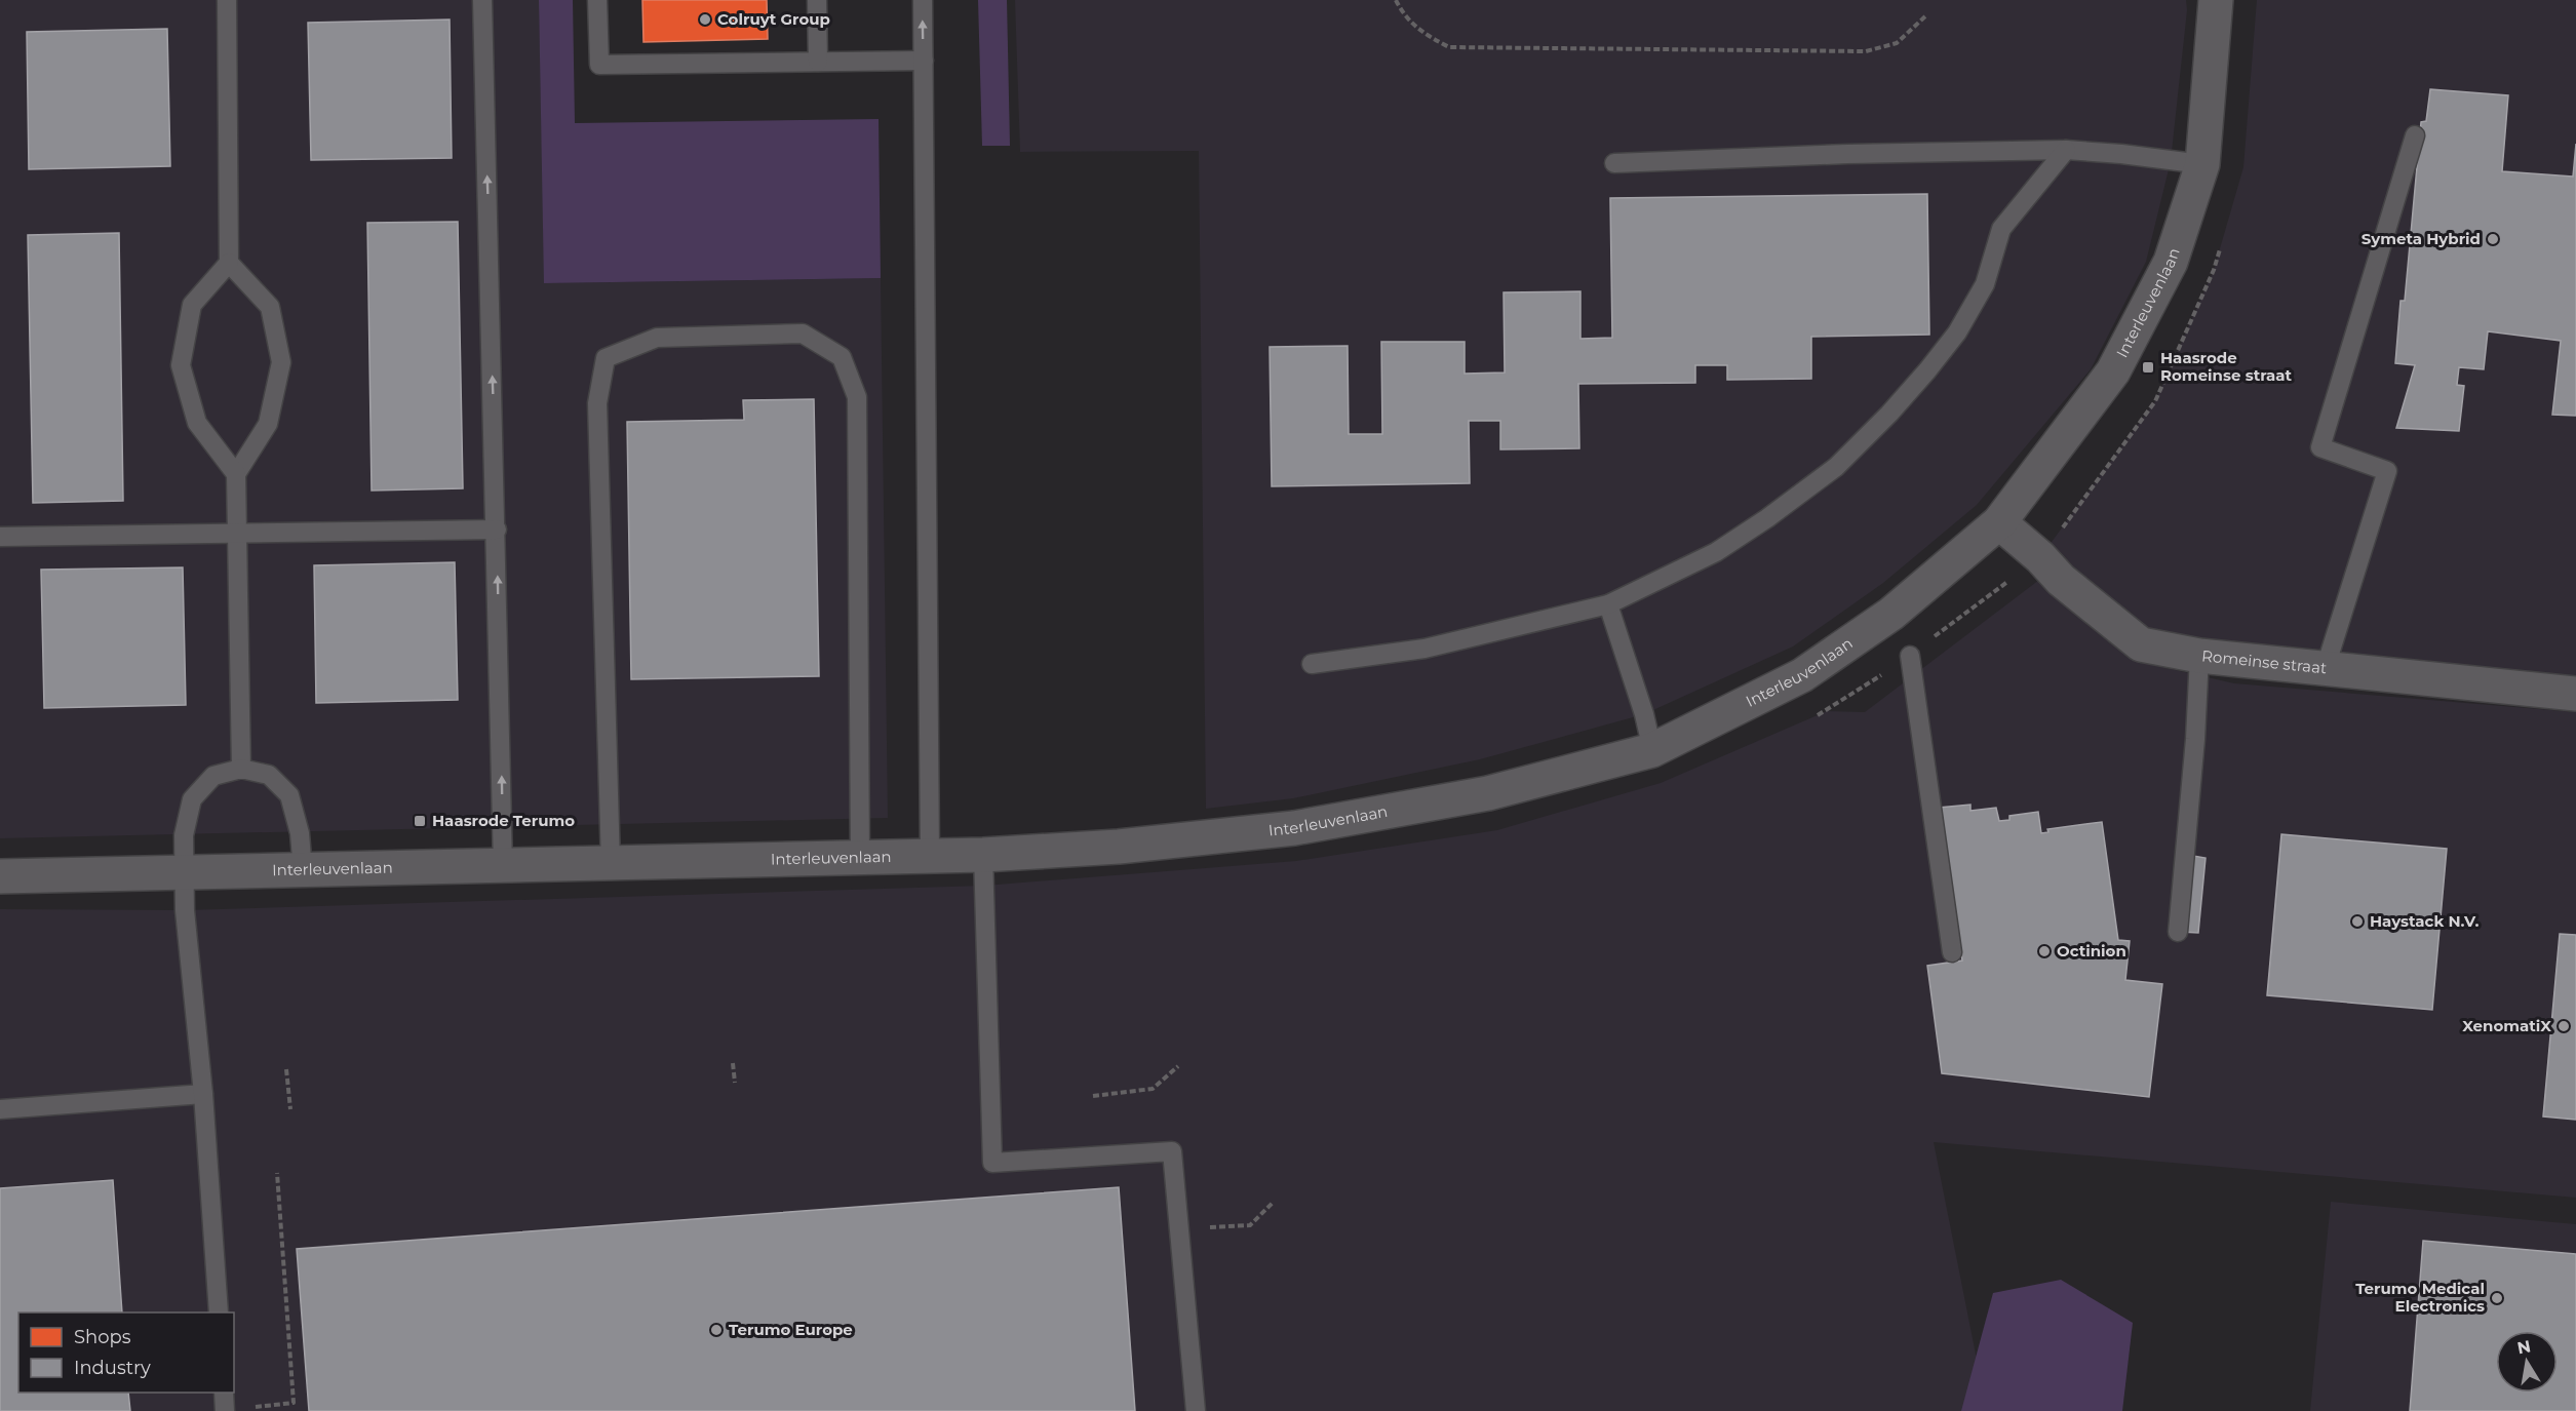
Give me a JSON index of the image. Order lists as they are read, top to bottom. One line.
{"streets":{"street":["Interleuvenlaan","Romeinse straat"]},"crossings":[["Interleuvenlaan","Romeinse straat"]],"places":{"other":["Colruyt Group","Symeta Hybrid","Haystack N.V.","Octinion","XenomatiX","Terumo Medical Electronics","Terumo Europe"],"transit":["Haasrode Romeinse straat","Haasrode Terumo"]},"legend":["Shops","Industry"],"north":"top"}
